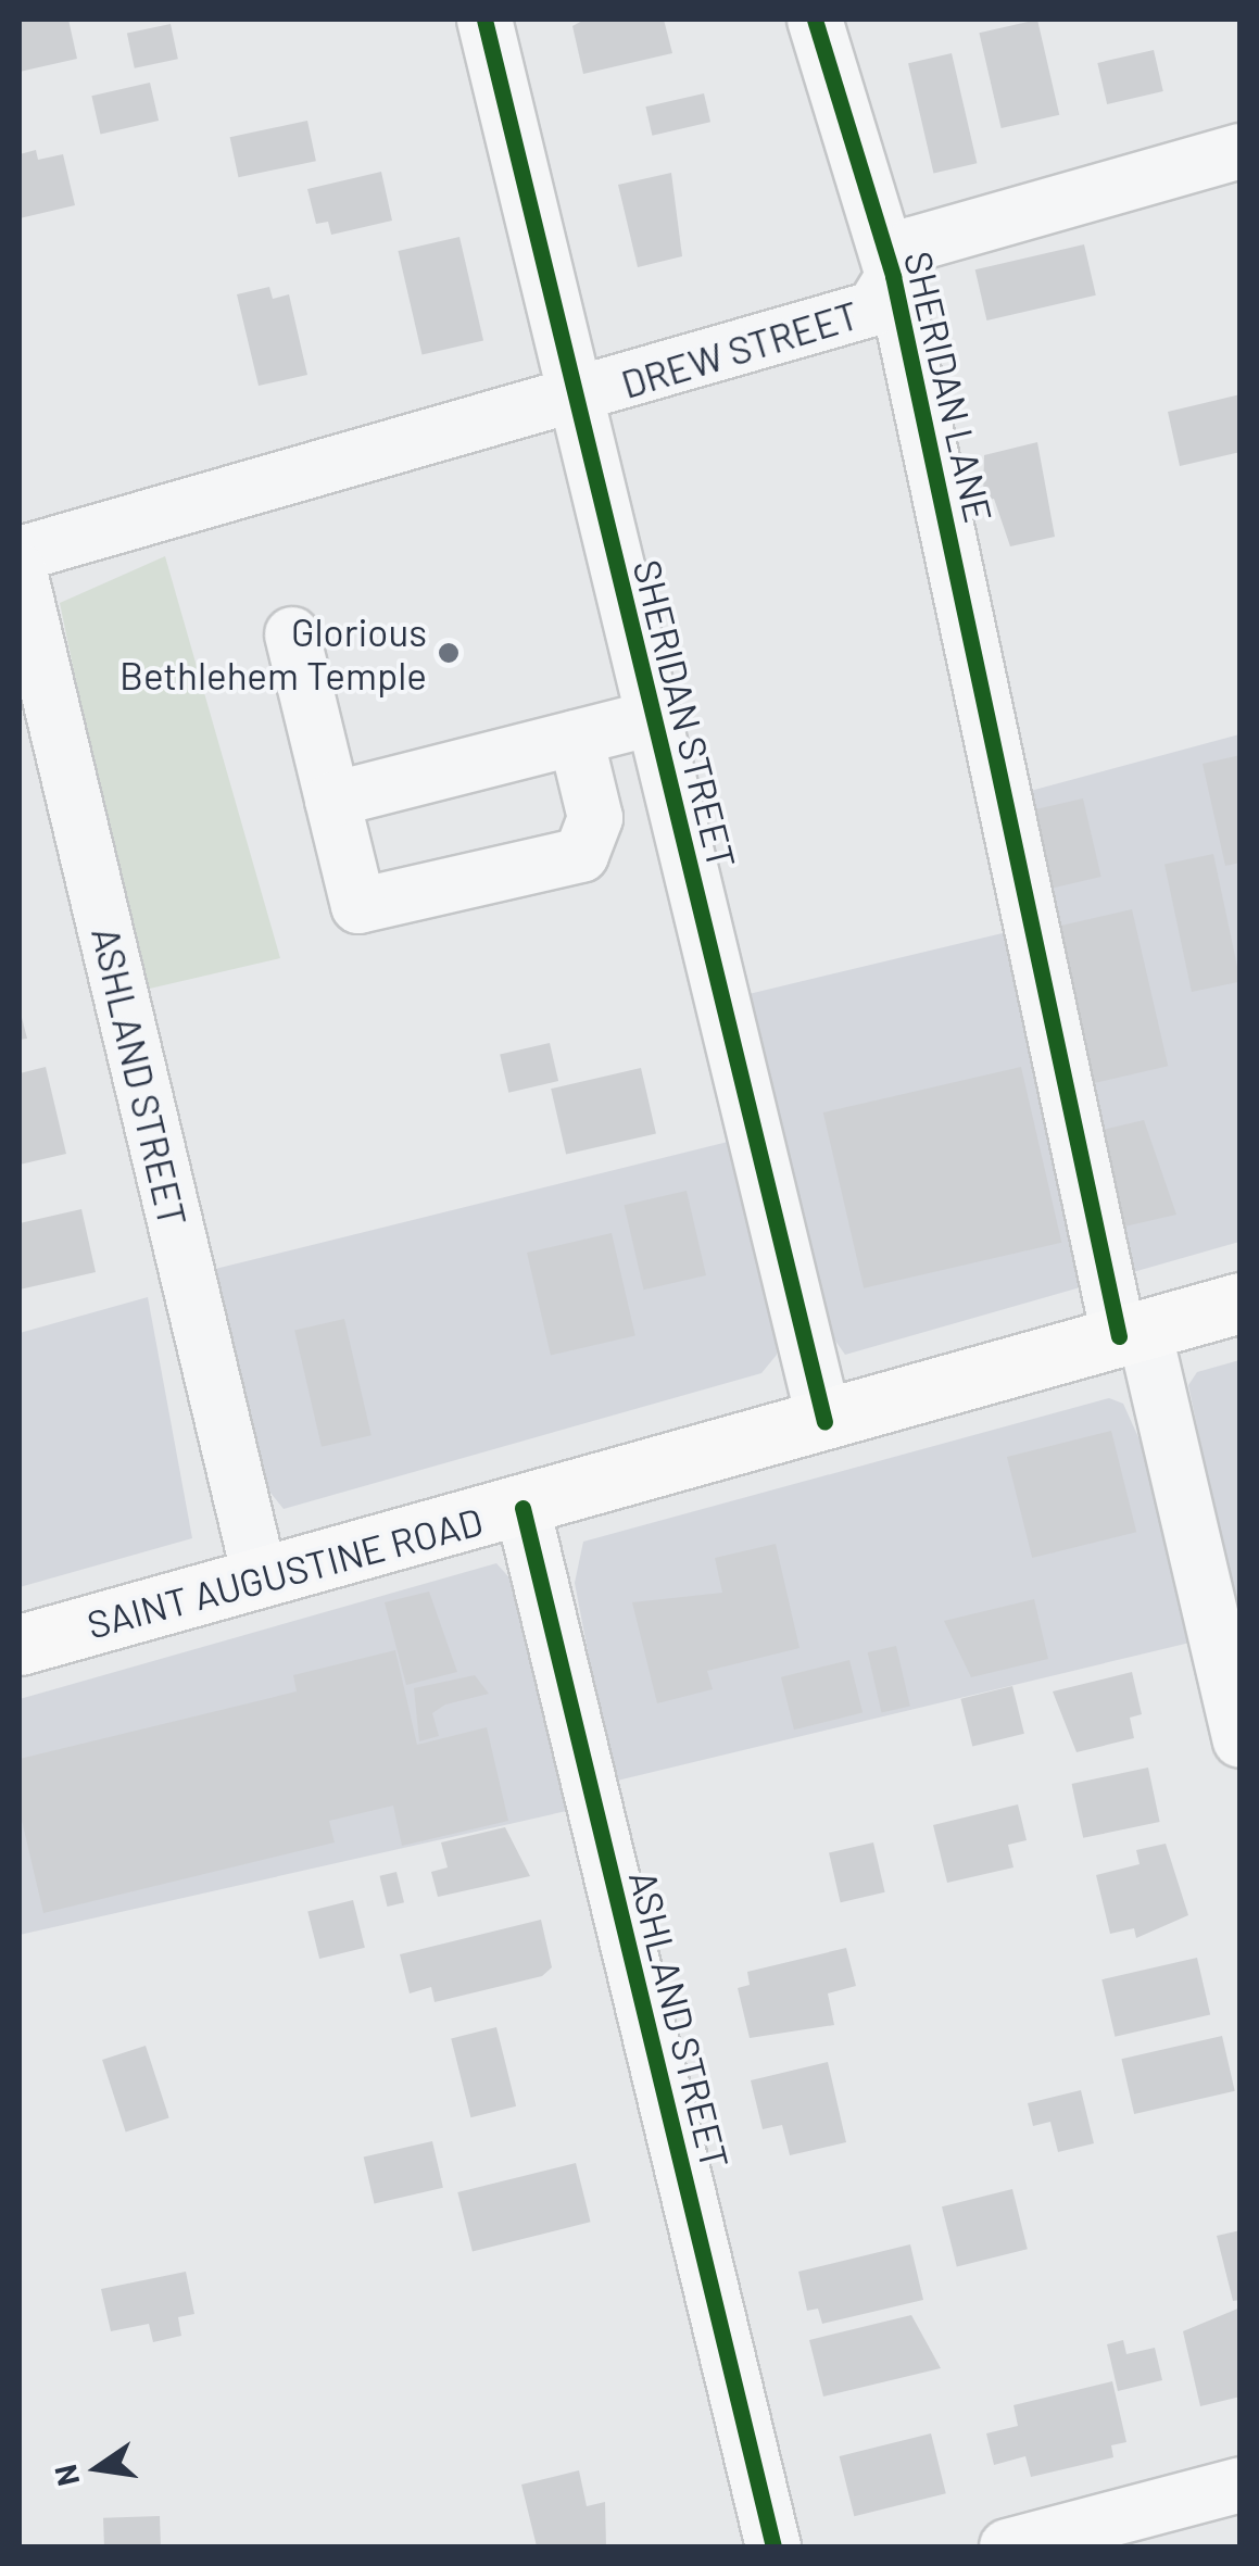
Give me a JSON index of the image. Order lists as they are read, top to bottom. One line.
{"streets":{"main road":["SAINT AUGUSTINE ROAD"],"street":["DREW STREET","SHERIDAN LANE","SHERIDAN STREET","ASHLAND STREET"]},"crossings":[["DREW STREET","SHERIDAN LANE"],["DREW STREET","SHERIDAN STREET"],["SHERIDAN LANE","SAINT AUGUSTINE ROAD"],["SHERIDAN STREET","SAINT AUGUSTINE ROAD"],["ASHLAND STREET","SAINT AUGUSTINE ROAD"]],"places":["Glorious Bethlehem Temple"],"north":"left"}
